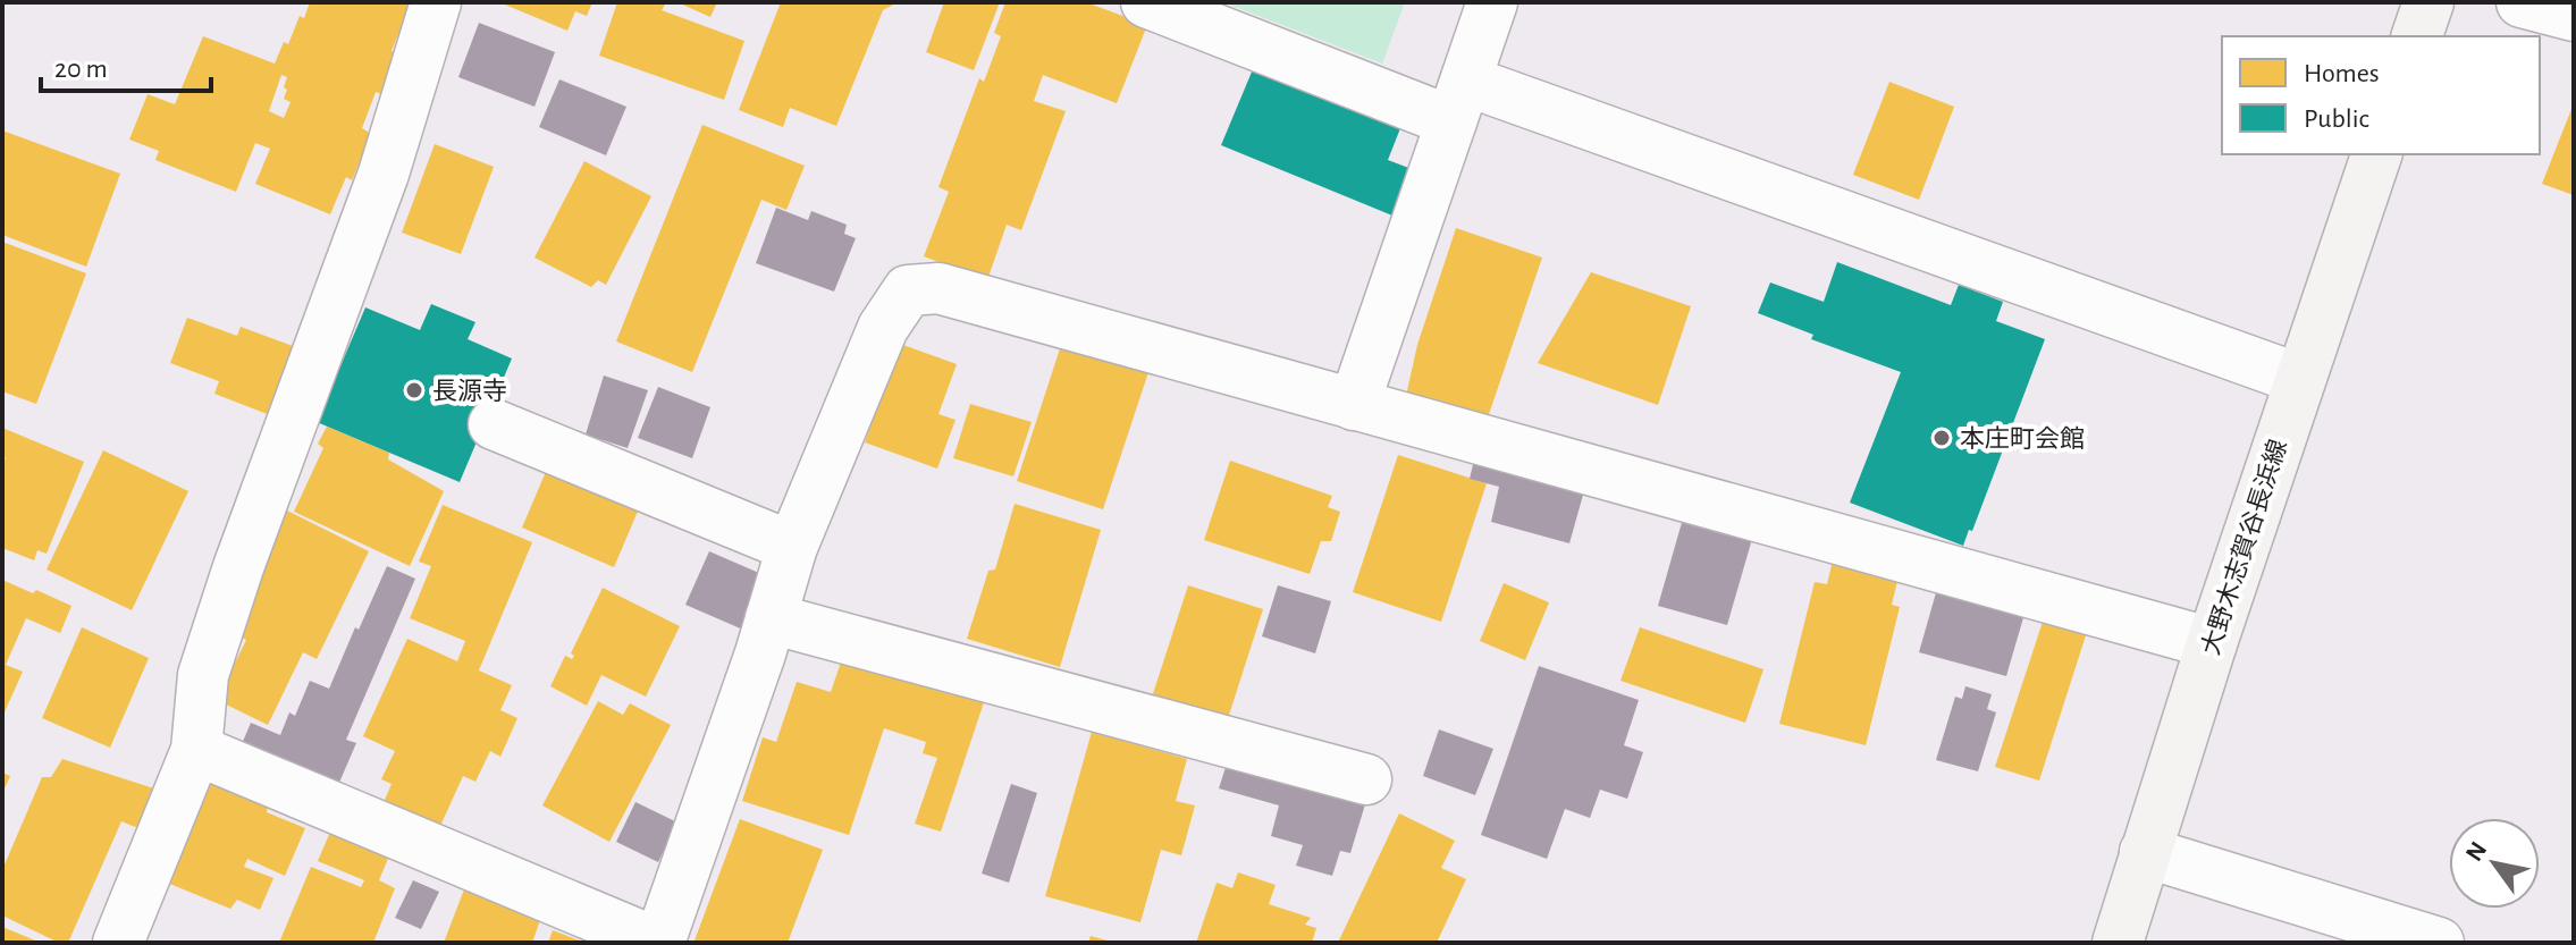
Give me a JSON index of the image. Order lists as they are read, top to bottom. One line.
{"streets":{"main road":["大野木志賀谷長浜線"]},"places":["長源寺","本庄町会館"],"legend":["Homes","Public"],"scale_bar":"20 m","north":"top left"}
